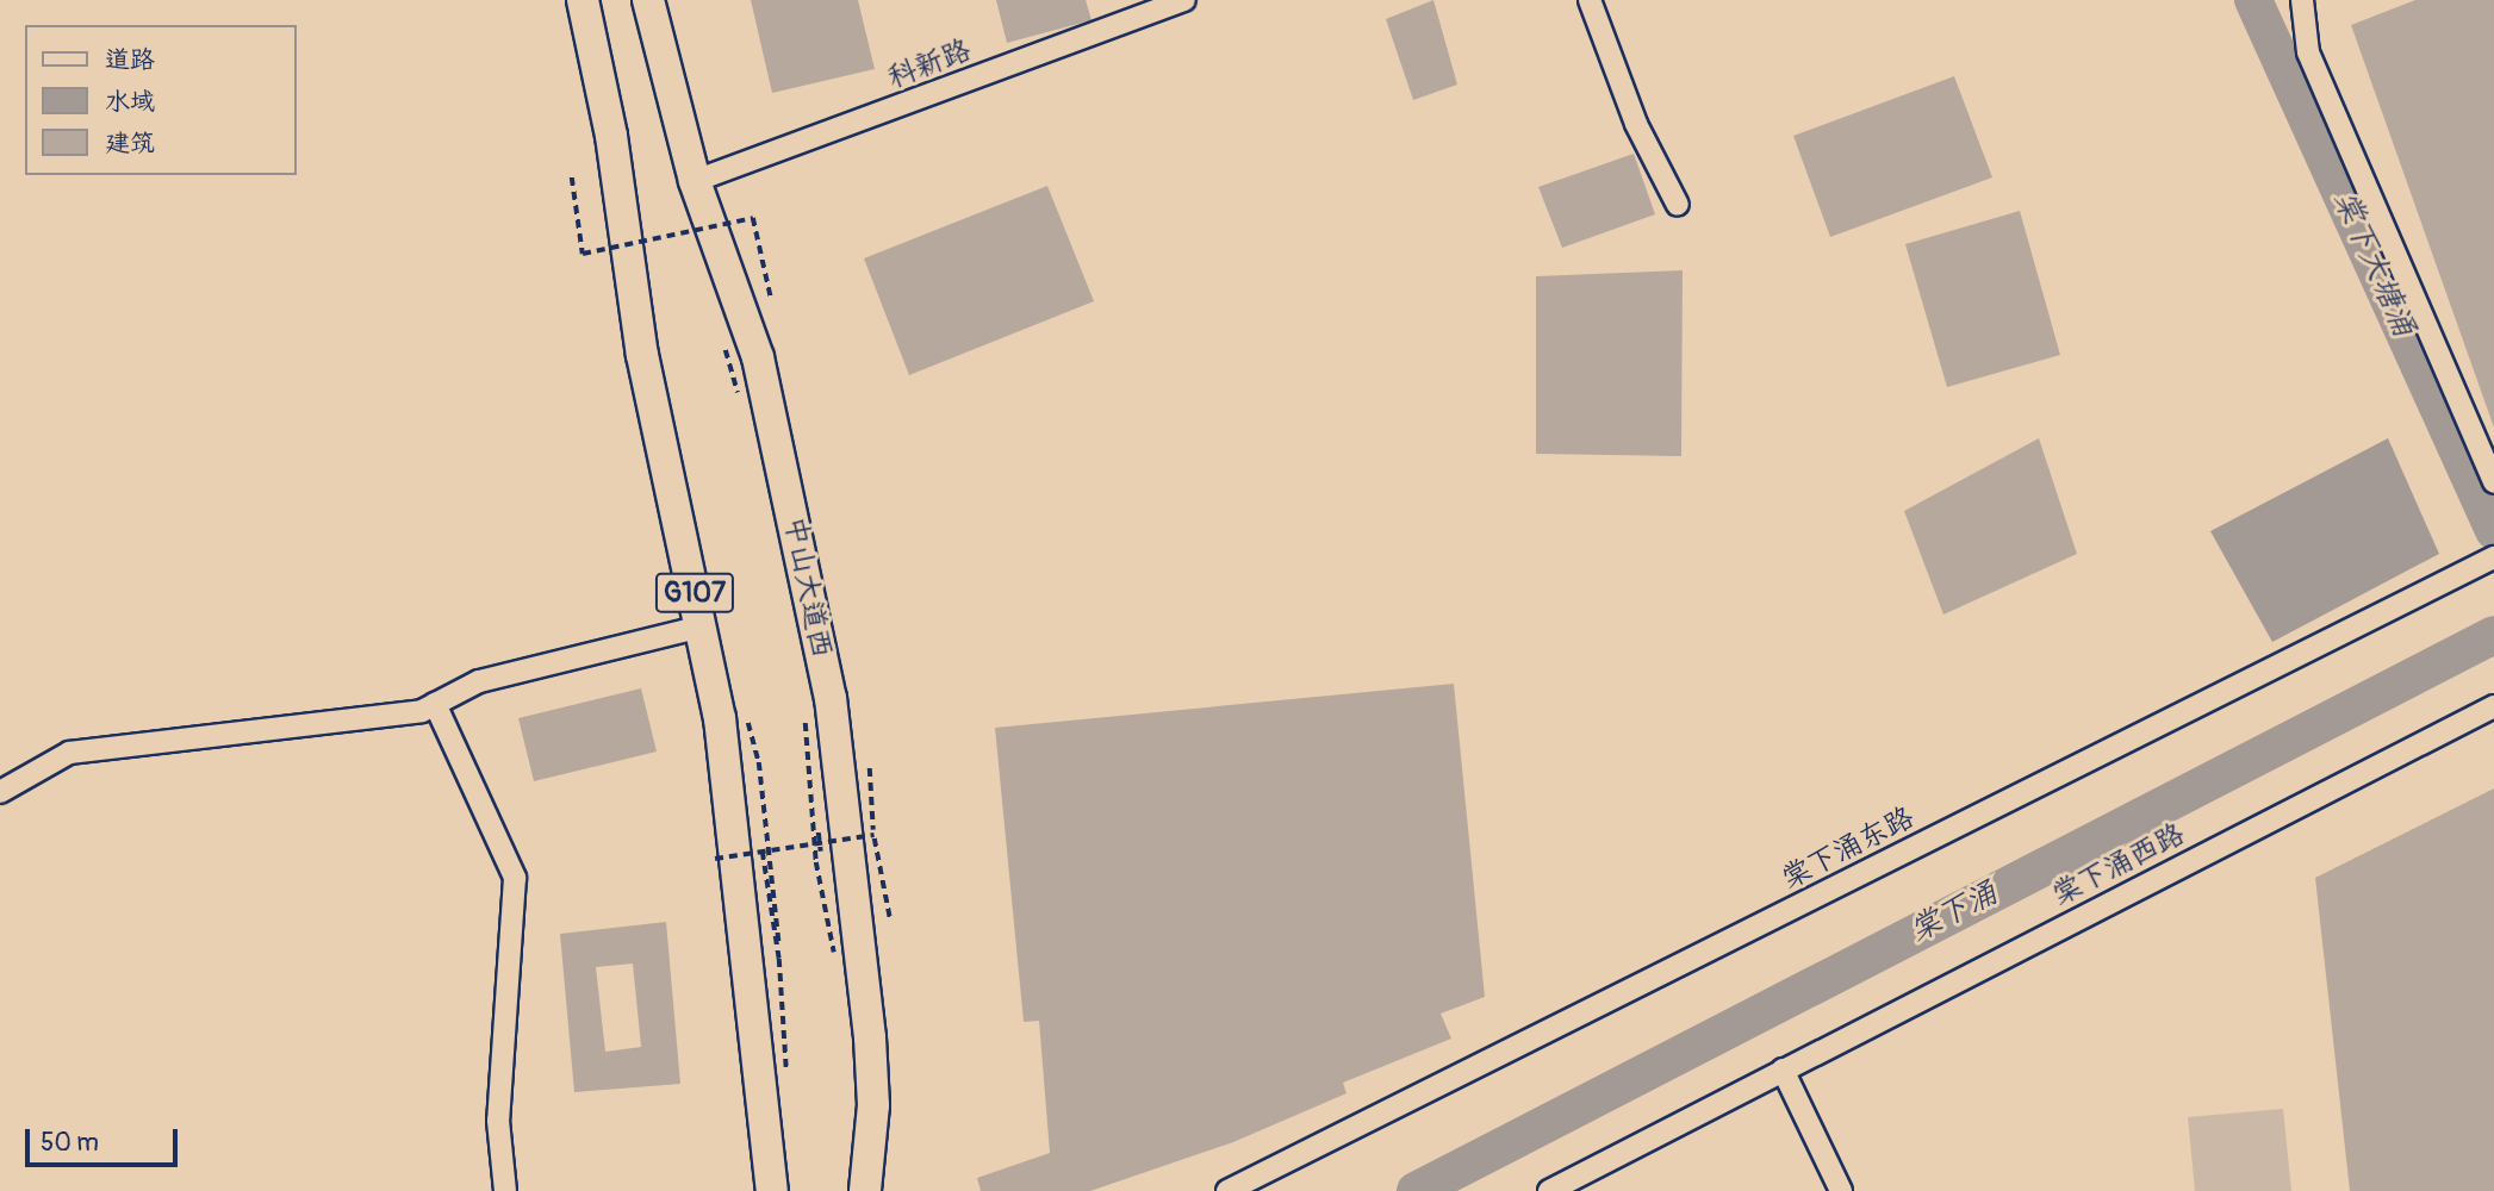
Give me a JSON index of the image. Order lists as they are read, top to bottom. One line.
{"streets":{"highway":["中山大道西","G107"],"street":["科新路","棠下涌东路","棠下涌西路"]},"crossings":[["科新路","中山大道西"]],"water":["棠下大塘涌","棠下涌"],"legend":["道路","水域","建筑"],"scale_bar":"50 m"}
